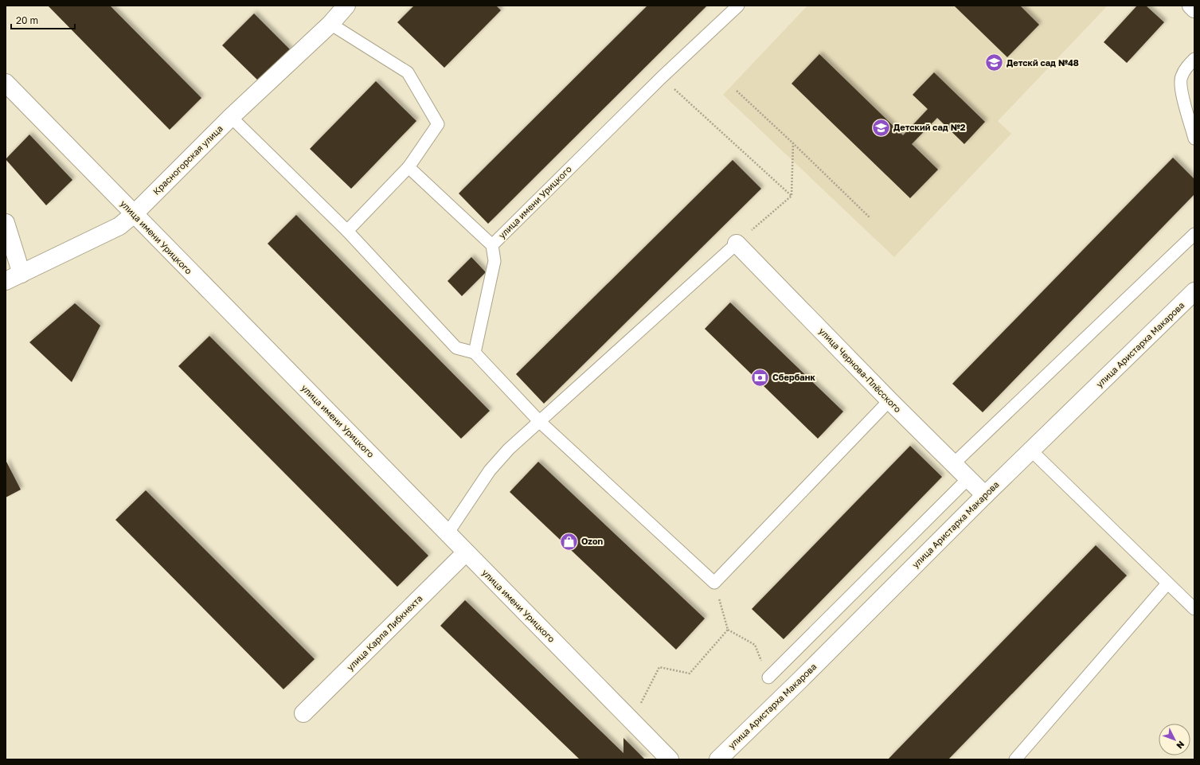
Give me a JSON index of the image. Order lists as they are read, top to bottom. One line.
{"streets":{"street":["Красногорская улица","улица имени Урицкого","улица Аристарха Макарова","улица Чернова-Плёсского","улица Карла Либкнехта"]},"crossings":[["Красногорская улица","улица имени Урицкого"],["улица имени Урицкого","улица Карла Либкнехта"],["улица Аристарха Макарова","улица Чернова-Плёсского"]],"places":{"school or university":["Детскй сад №48","Детский сад №2"],"bank":["Сбербанк"],"shop":["Ozon"]},"scale_bar":"20 m","north":"bottom right"}
